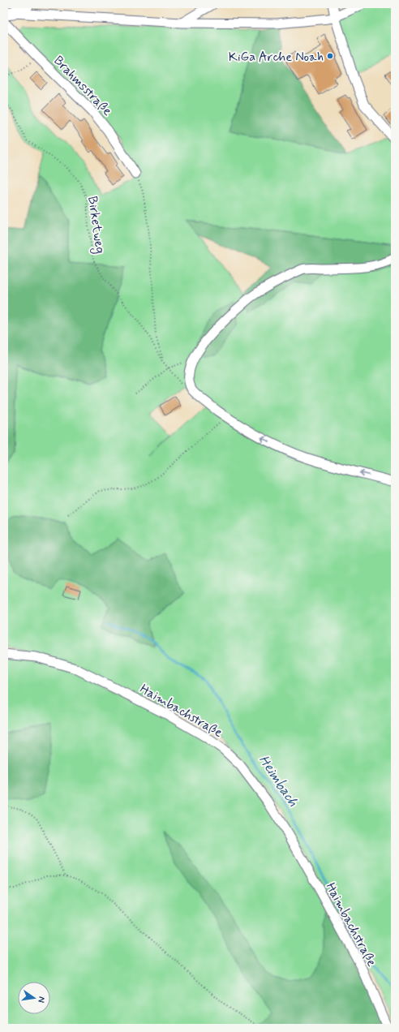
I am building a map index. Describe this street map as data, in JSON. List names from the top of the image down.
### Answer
{
  "streets": {
    "street": ["Brahmsstraße", "Haimbachstraße"],
    "path": ["Birketweg"]
  },
  "water": ["Heimbach"],
  "places": ["KiGa Arche Noah"],
  "north": "right"
}
